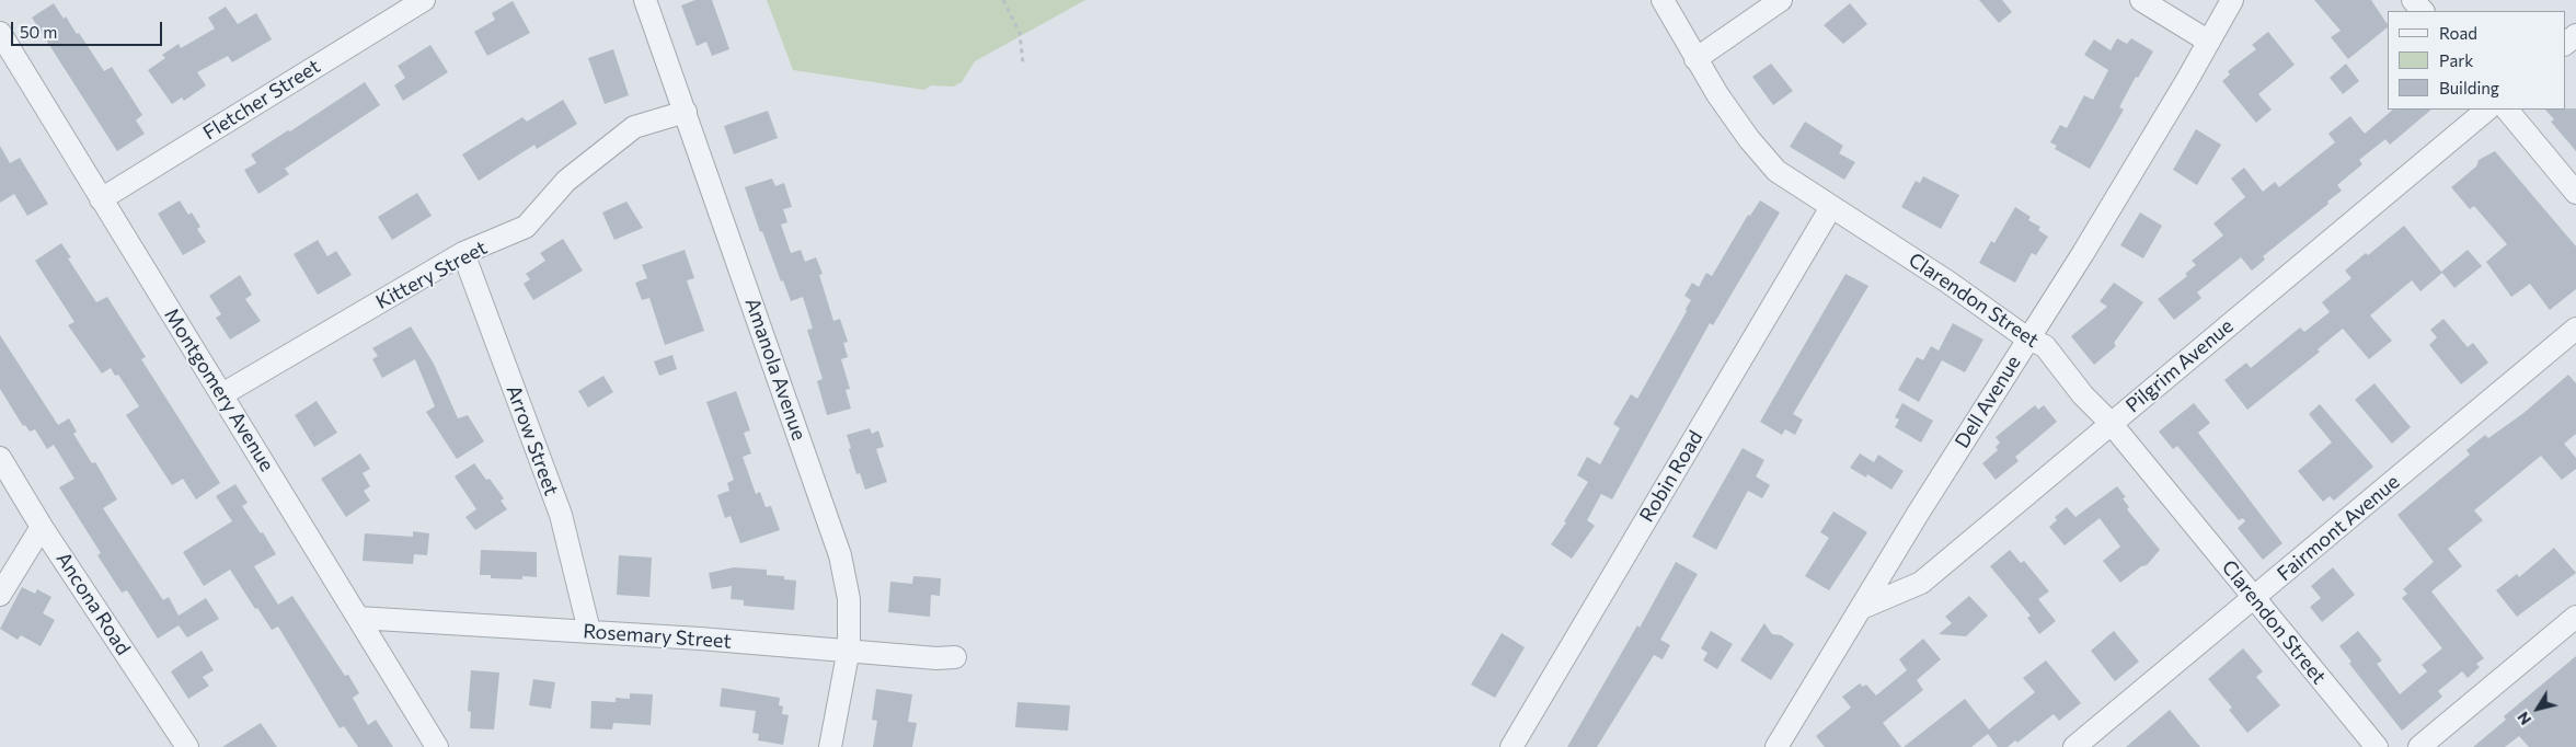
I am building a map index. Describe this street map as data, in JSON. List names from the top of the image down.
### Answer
{
  "streets": {
    "street": [
      "Fletcher Street",
      "Kittery Street",
      "Clarendon Street",
      "Pilgrim Avenue",
      "Amanola Avenue",
      "Montgomery Avenue",
      "Dell Avenue",
      "Arrow Street",
      "Robin Road",
      "Fairmont Avenue",
      "Ancona Road",
      "Rosemary Street"
    ]
  },
  "crossings": [
    ["Fletcher Street", "Montgomery Avenue"],
    ["Kittery Street", "Amanola Avenue"],
    ["Kittery Street", "Montgomery Avenue"],
    ["Kittery Street", "Arrow Street"],
    ["Clarendon Street", "Pilgrim Avenue"],
    ["Clarendon Street", "Dell Avenue"],
    ["Clarendon Street", "Robin Road"],
    ["Clarendon Street", "Fairmont Avenue"],
    ["Pilgrim Avenue", "Dell Avenue"],
    ["Amanola Avenue", "Rosemary Street"],
    ["Montgomery Avenue", "Rosemary Street"],
    ["Arrow Street", "Rosemary Street"]
  ],
  "legend": ["Road", "Park", "Building"],
  "scale_bar": "50 m",
  "north": "bottom left"
}
